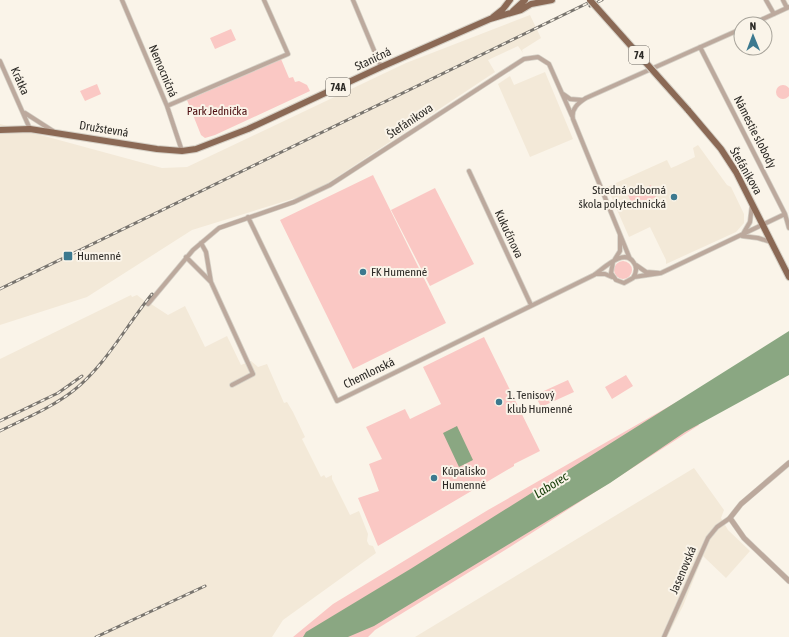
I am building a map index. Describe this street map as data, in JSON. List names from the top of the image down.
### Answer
{
  "streets": {
    "main road": [
      "74",
      "Staničná",
      "74A",
      "Štefánikova",
      "Družstevná"
    ],
    "street": [
      "Nemocničná",
      "Krátka",
      "Námestie slobody",
      "Kukučínova",
      "Chemlonská",
      "Jasenovská"
    ]
  },
  "crossings": [
    ["Staničná", "74A"],
    ["Staničná", "Družstevná"],
    ["Nemocničná", "Družstevná"],
    ["Krátka", "Družstevná"],
    ["Štefánikova", "Chemlonská"],
    ["Kukučínova", "Chemlonská"]
  ],
  "water": ["Laborec"],
  "parks": ["Park Jednička"],
  "places": {
    "other": [
      "Stredná odborná škola polytechnická",
      "FK Humenné",
      "1. Tenisový klub Humenné",
      "Kúpalisko Humenné"
    ],
    "transit": ["Humenné"]
  },
  "north": "top"
}
